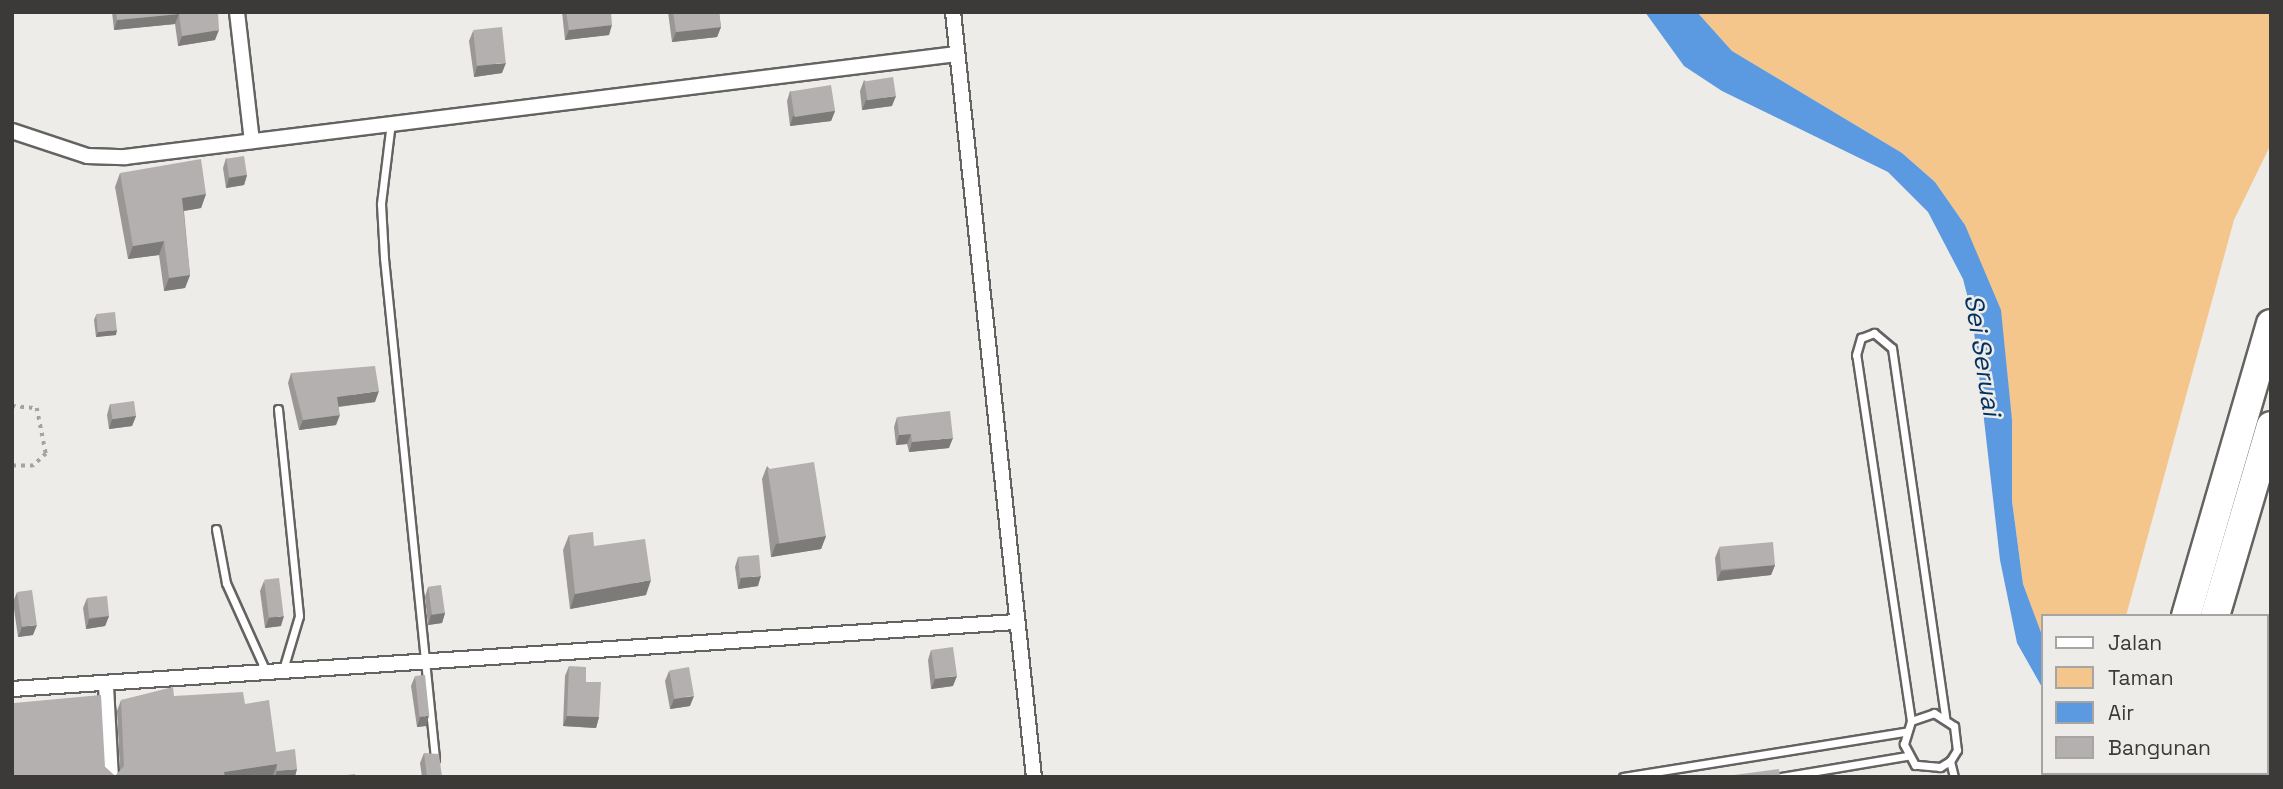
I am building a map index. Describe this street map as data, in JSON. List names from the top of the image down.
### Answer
{
  "water": ["Sei Seruai"],
  "legend": [
    "Jalan",
    "Taman",
    "Air",
    "Bangunan"
  ]
}
